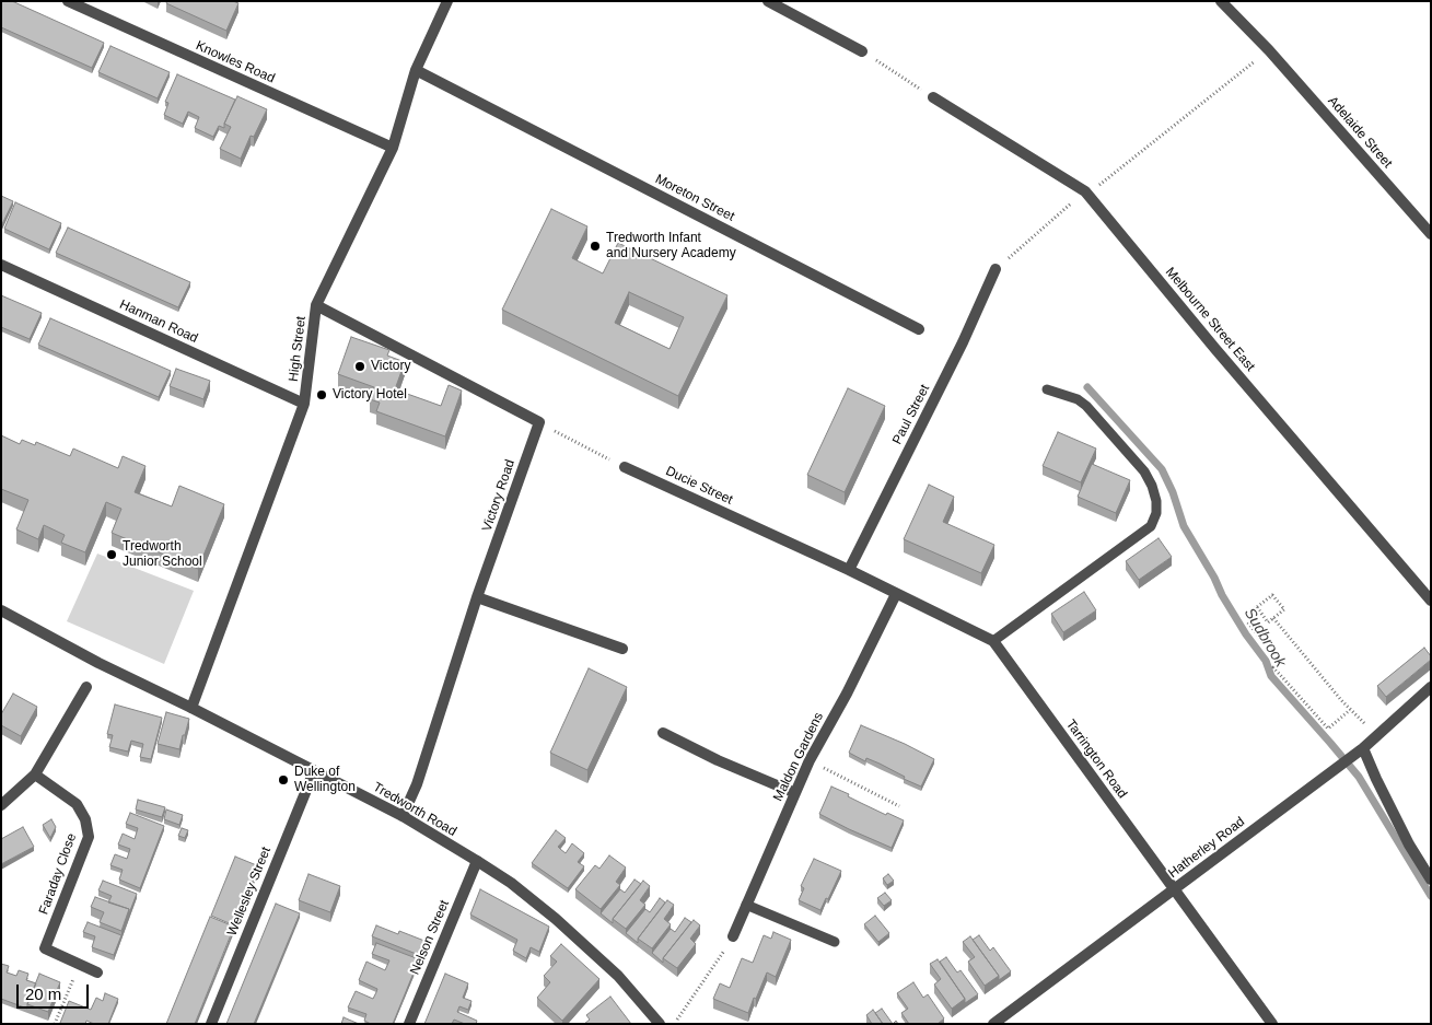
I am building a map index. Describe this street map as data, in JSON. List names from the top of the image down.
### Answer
{
  "streets": {
    "street": [
      "Knowles Road",
      "Adelaide Street",
      "Moreton Street",
      "Melbourne Street East",
      "Hanman Road",
      "High Street",
      "Paul Street",
      "Ducie Street",
      "Victory Road",
      "Maldon Gardens",
      "Tarrington Road",
      "Tredworth Road",
      "Hatherley Road",
      "Faraday Close",
      "Wellesley Street",
      "Nelson Street"
    ]
  },
  "crossings": [
    ["Knowles Road", "High Street"],
    ["Moreton Street", "High Street"],
    ["Hanman Road", "High Street"],
    ["High Street", "Tredworth Road"],
    ["Paul Street", "Ducie Street"],
    ["Paul Street", "Tarrington Road"],
    ["Ducie Street", "Tarrington Road"],
    ["Victory Road", "Tredworth Road"],
    ["Maldon Gardens", "Tarrington Road"],
    ["Tarrington Road", "Hatherley Road"],
    ["Tredworth Road", "Wellesley Street"],
    ["Tredworth Road", "Nelson Street"]
  ],
  "water": ["Sudbrook"],
  "places": [
    "Tredworth Infant and Nursery Academy",
    "Victory",
    "Victory Hotel",
    "Tredworth Junior School",
    "Duke of Wellington"
  ],
  "scale_bar": "20 m"
}
